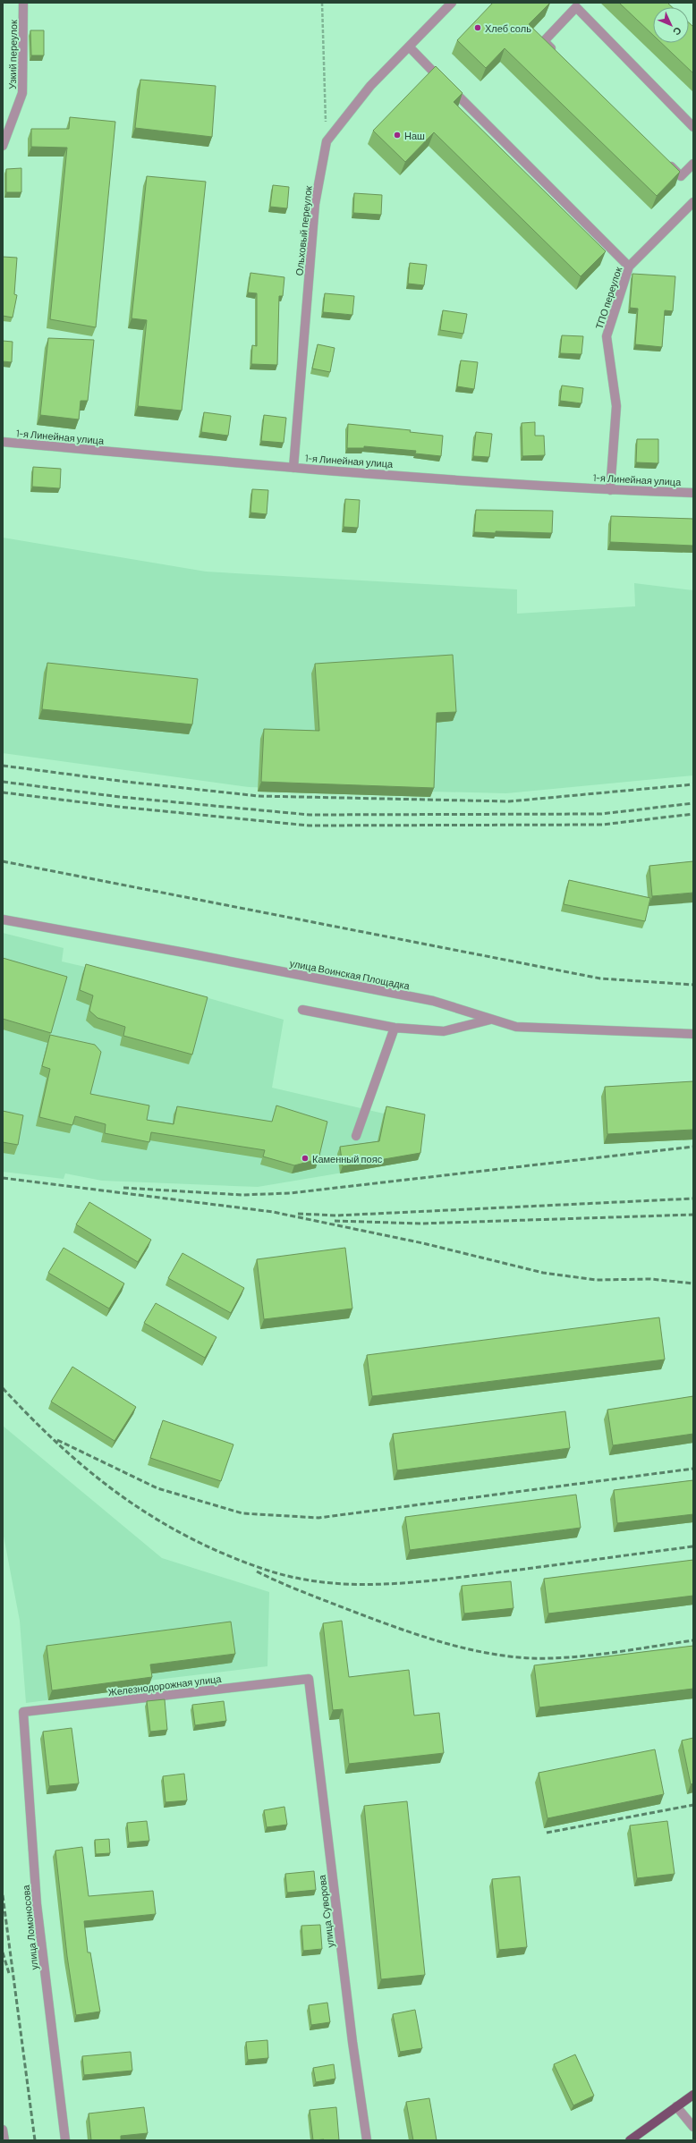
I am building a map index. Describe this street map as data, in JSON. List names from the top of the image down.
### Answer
{
  "streets": {
    "street": [
      "Узкий переулок",
      "Ольховый переулок",
      "ТПО переулок",
      "1-я Линейная улица",
      "улица Воинская Площадка",
      "Железнодорожная улица",
      "улица Суворова",
      "улица Ломоносова"
    ]
  },
  "crossings": [
    ["Ольховый переулок", "1-я Линейная улица"],
    ["ТПО переулок", "1-я Линейная улица"],
    ["Железнодорожная улица", "улица Суворова"],
    ["Железнодорожная улица", "улица Ломоносова"]
  ],
  "places": ["Хлеб соль", "Наш", "Каменный пояс"],
  "north": "bottom right"
}
